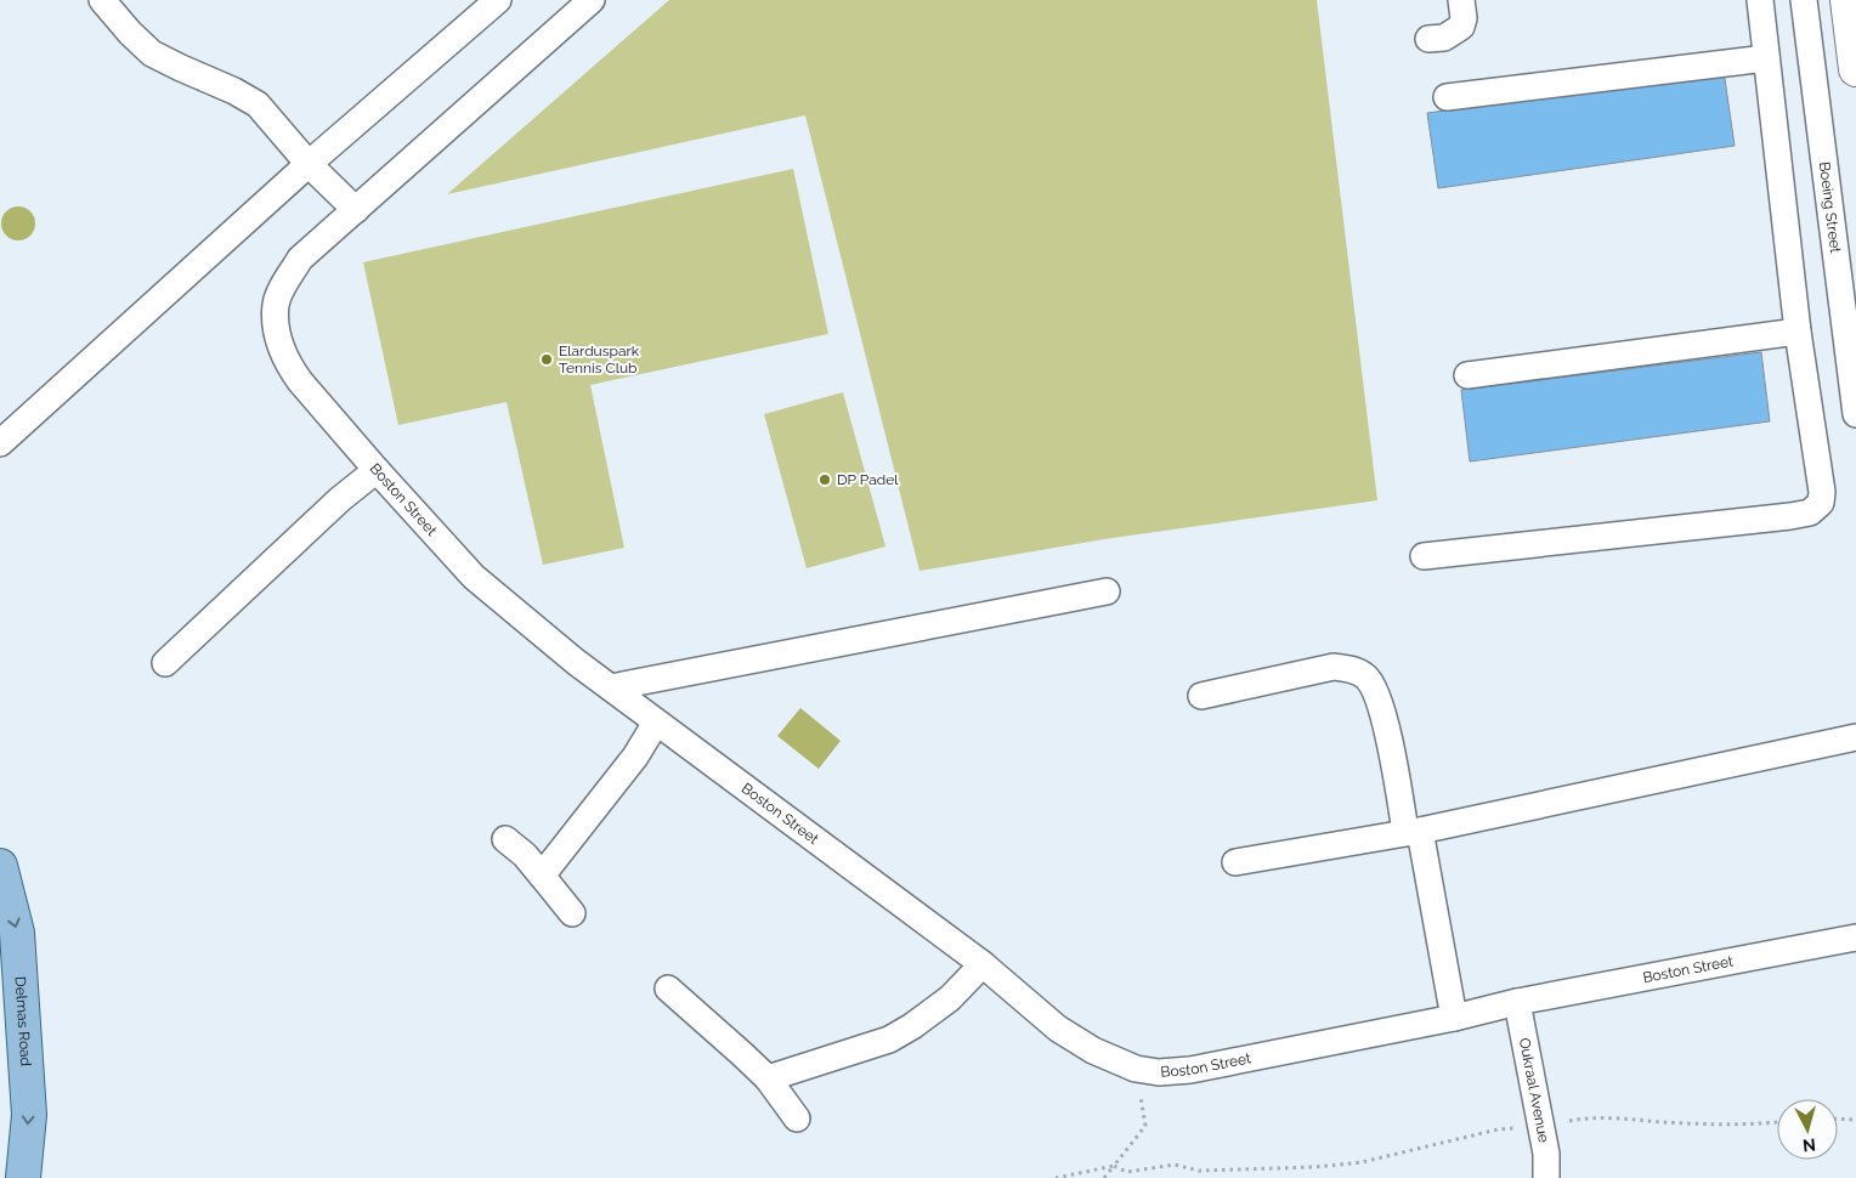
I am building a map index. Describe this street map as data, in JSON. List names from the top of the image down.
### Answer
{
  "streets": {
    "main road": ["Delmas Road"],
    "street": ["Boeing Street", "Boston Street", "Oukraal Avenue"]
  },
  "crossings": [
    ["Boston Street", "Oukraal Avenue"]
  ],
  "one_way": ["Delmas Road"],
  "places": ["Elarduspark Tennis Club", "DP Padel"],
  "north": "bottom"
}
